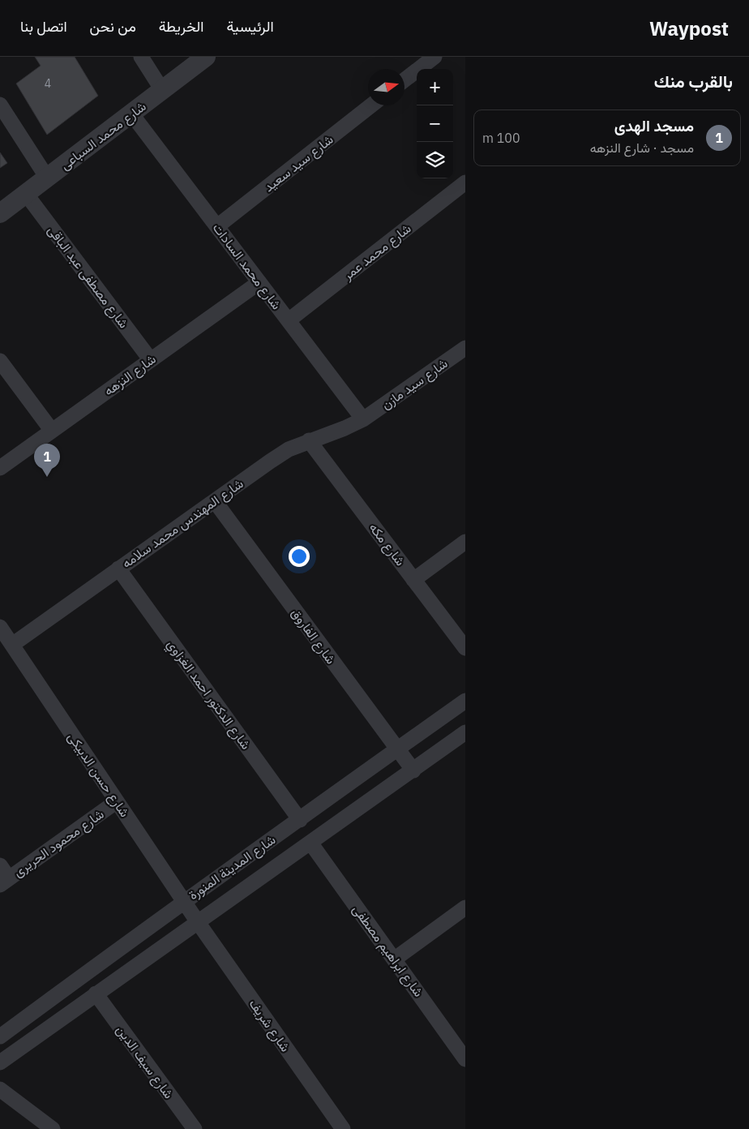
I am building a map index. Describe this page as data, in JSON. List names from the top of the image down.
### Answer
{
  "streets": {
    "street": [
      "شارع محمد السباعى",
      "شارع سيد سعيد",
      "شارع محمد عمر",
      "شارع محمد السادات",
      "شارع مصطفى عبد الباقى",
      "شارع النزهه",
      "شارع سيد مازن",
      "شارع المهندس محمد سلامه",
      "شارع مكه",
      "شارع الفاروق",
      "شارع الدكتور احمد الغزاوي",
      "شارع حسن الدبيكى",
      "شارع محمود الحريرى",
      "شارع المدينة المنورة",
      "شارع ابراهيم مصطفى",
      "شارع شريف",
      "شارع سيف الدين"
    ]
  },
  "crossings": [
    ["شارع محمد السباعى", "شارع محمد السادات"],
    ["شارع محمد السباعى", "شارع مصطفى عبد الباقى"],
    ["شارع سيد سعيد", "شارع محمد السادات"],
    ["شارع محمد عمر", "شارع محمد السادات"],
    ["شارع محمد السادات", "شارع النزهه"],
    ["شارع محمد السادات", "شارع سيد مازن"],
    ["شارع محمد السادات", "شارع المهندس محمد سلامه"],
    ["شارع مصطفى عبد الباقى", "شارع النزهه"],
    ["شارع سيد مازن", "شارع المهندس محمد سلامه"],
    ["شارع المهندس محمد سلامه", "شارع مكه"],
    ["شارع المهندس محمد سلامه", "شارع الفاروق"],
    ["شارع المهندس محمد سلامه", "شارع الدكتور احمد الغزاوي"],
    ["شارع المهندس محمد سلامه", "شارع حسن الدبيكى"],
    ["شارع الفاروق", "شارع المدينة المنورة"],
    ["شارع الدكتور احمد الغزاوي", "شارع المدينة المنورة"],
    ["شارع حسن الدبيكى", "شارع محمود الحريرى"],
    ["شارع حسن الدبيكى", "شارع المدينة المنورة"],
    ["شارع حسن الدبيكى", "شارع شريف"],
    ["شارع المدينة المنورة", "شارع ابراهيم مصطفى"],
    ["شارع المدينة المنورة", "شارع شريف"],
    ["شارع المدينة المنورة", "شارع سيف الدين"]
  ],
  "house_numbers": ["4"],
  "north": "right",
  "page": {
    "header": "Waypost",
    "nav": [
      "الرئيسية",
      "الخريطة",
      "من نحن",
      "اتصل بنا"
    ],
    "heading": "بالقرب منك",
    "map_buttons": ["+", "−"],
    "list": [
      {
        "mark": "1",
        "name": "مسجد الهدى",
        "note": "مسجد · شارع النزهه",
        "value": "100 m"
      }
    ],
    "pins": "1"
  }
}
